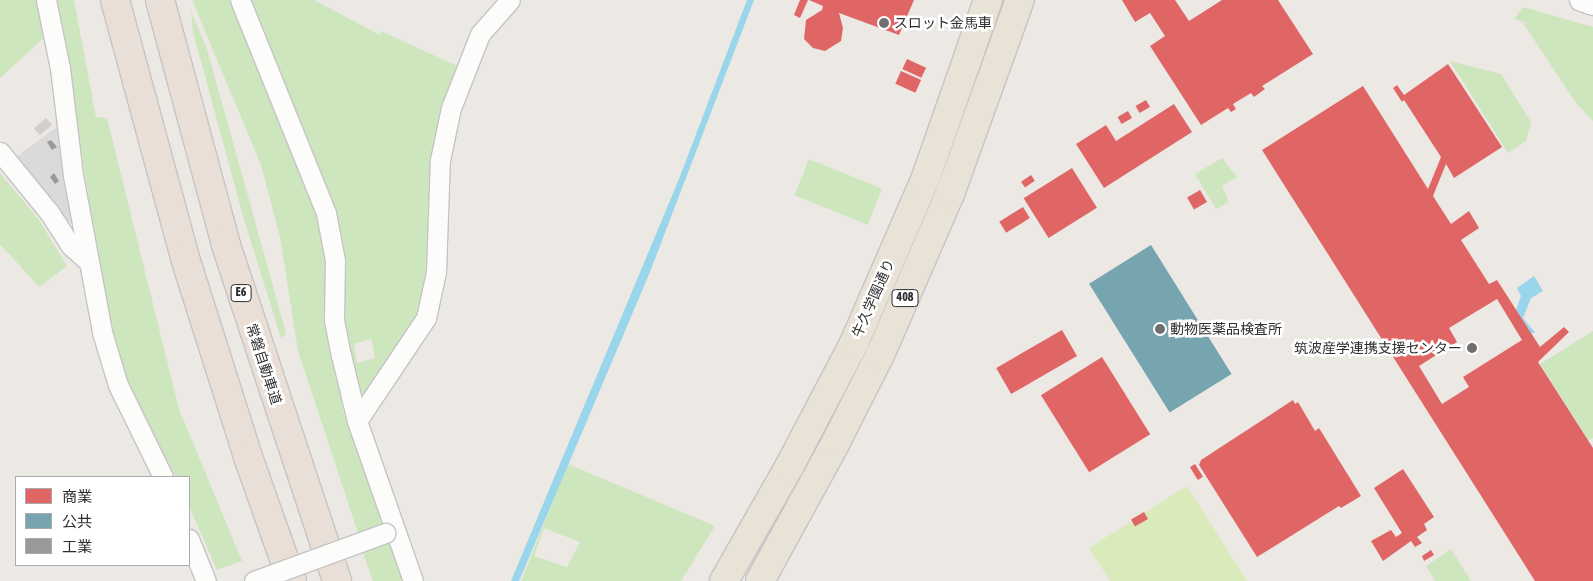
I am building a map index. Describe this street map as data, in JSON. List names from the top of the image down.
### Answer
{
  "streets": {
    "highway": [
      "E6",
      "牛久学園通り",
      "408",
      "常磐自動車道"
    ]
  },
  "places": ["スロット金馬車", "動物医薬品検査所", "筑波産学連携支援センター"],
  "legend": ["商業", "公共", "工業"]
}
